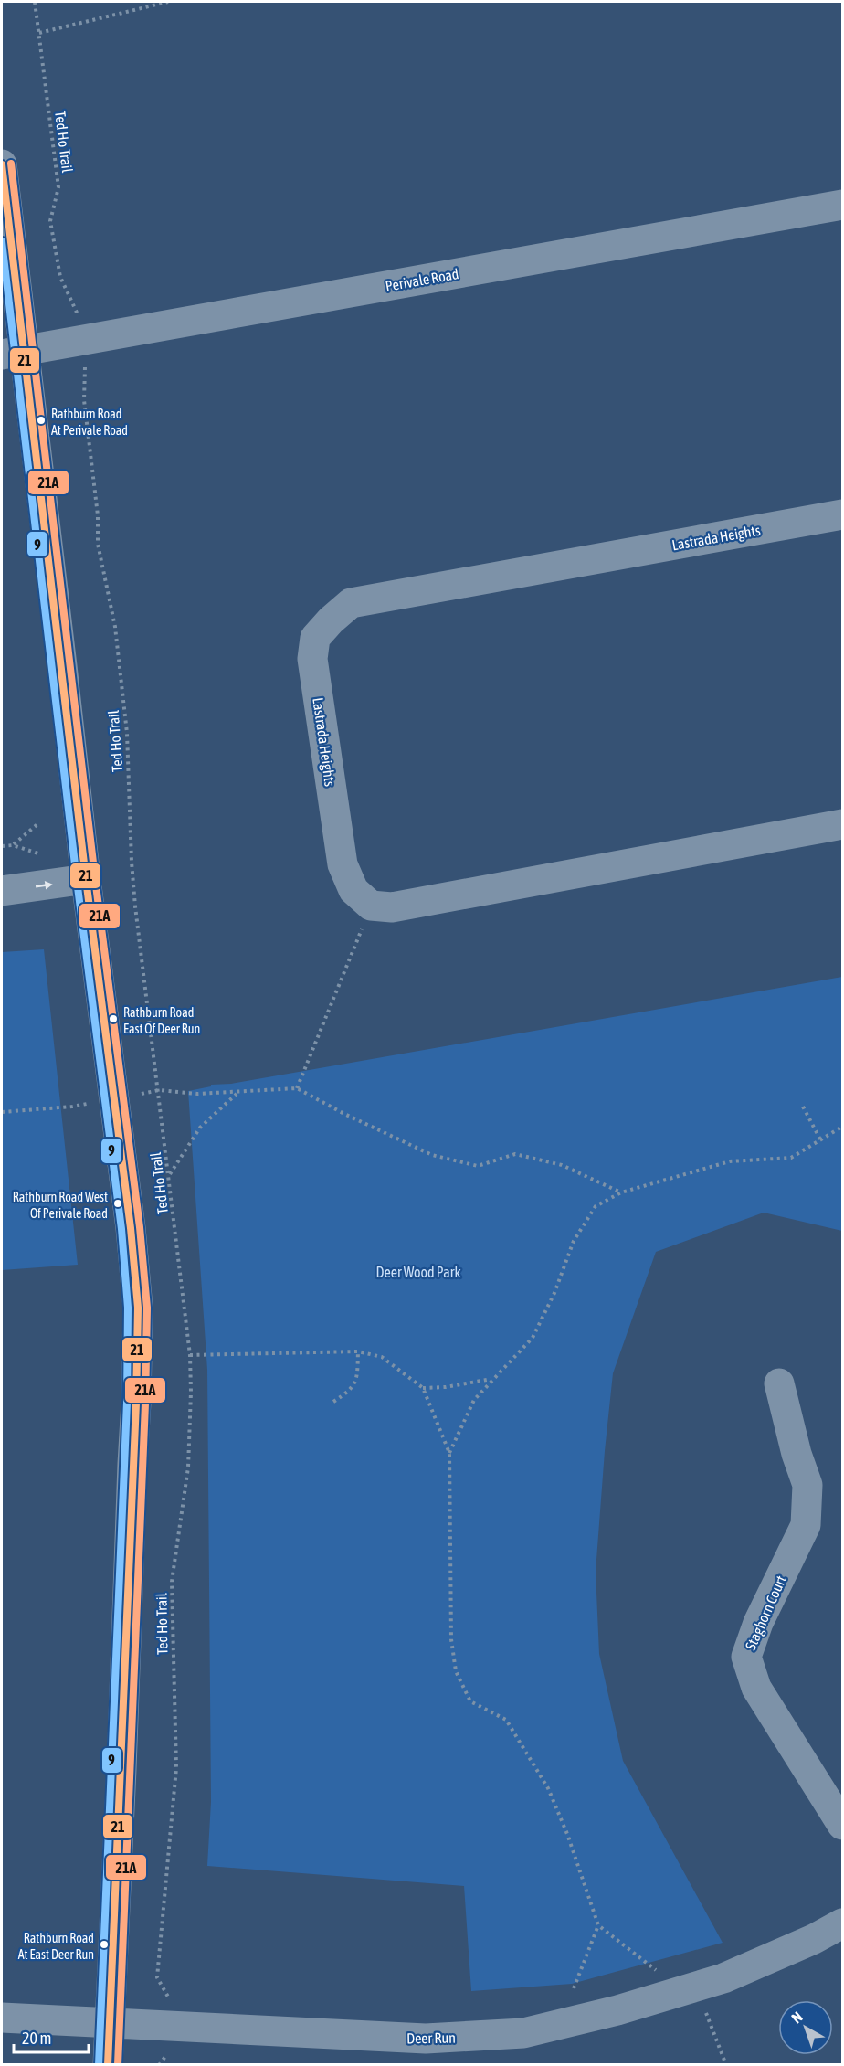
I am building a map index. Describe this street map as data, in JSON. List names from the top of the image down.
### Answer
{
  "streets": {
    "street": [
      "Perivale Road",
      "Lastrada Heights",
      "Staghorn Court",
      "Deer Run"
    ],
    "path": ["Ted Ho Trail"]
  },
  "parks": ["Deer Wood Park"],
  "places": [
    "Rathburn Road At Perivale Road",
    "Rathburn Road East Of Deer Run",
    "Rathburn Road West Of Perivale Road",
    "Rathburn Road At East Deer Run"
  ],
  "lines": ["transit line 21A", "transit line 21", "transit line 9"],
  "scale_bar": "20 m",
  "north": "top left"
}
